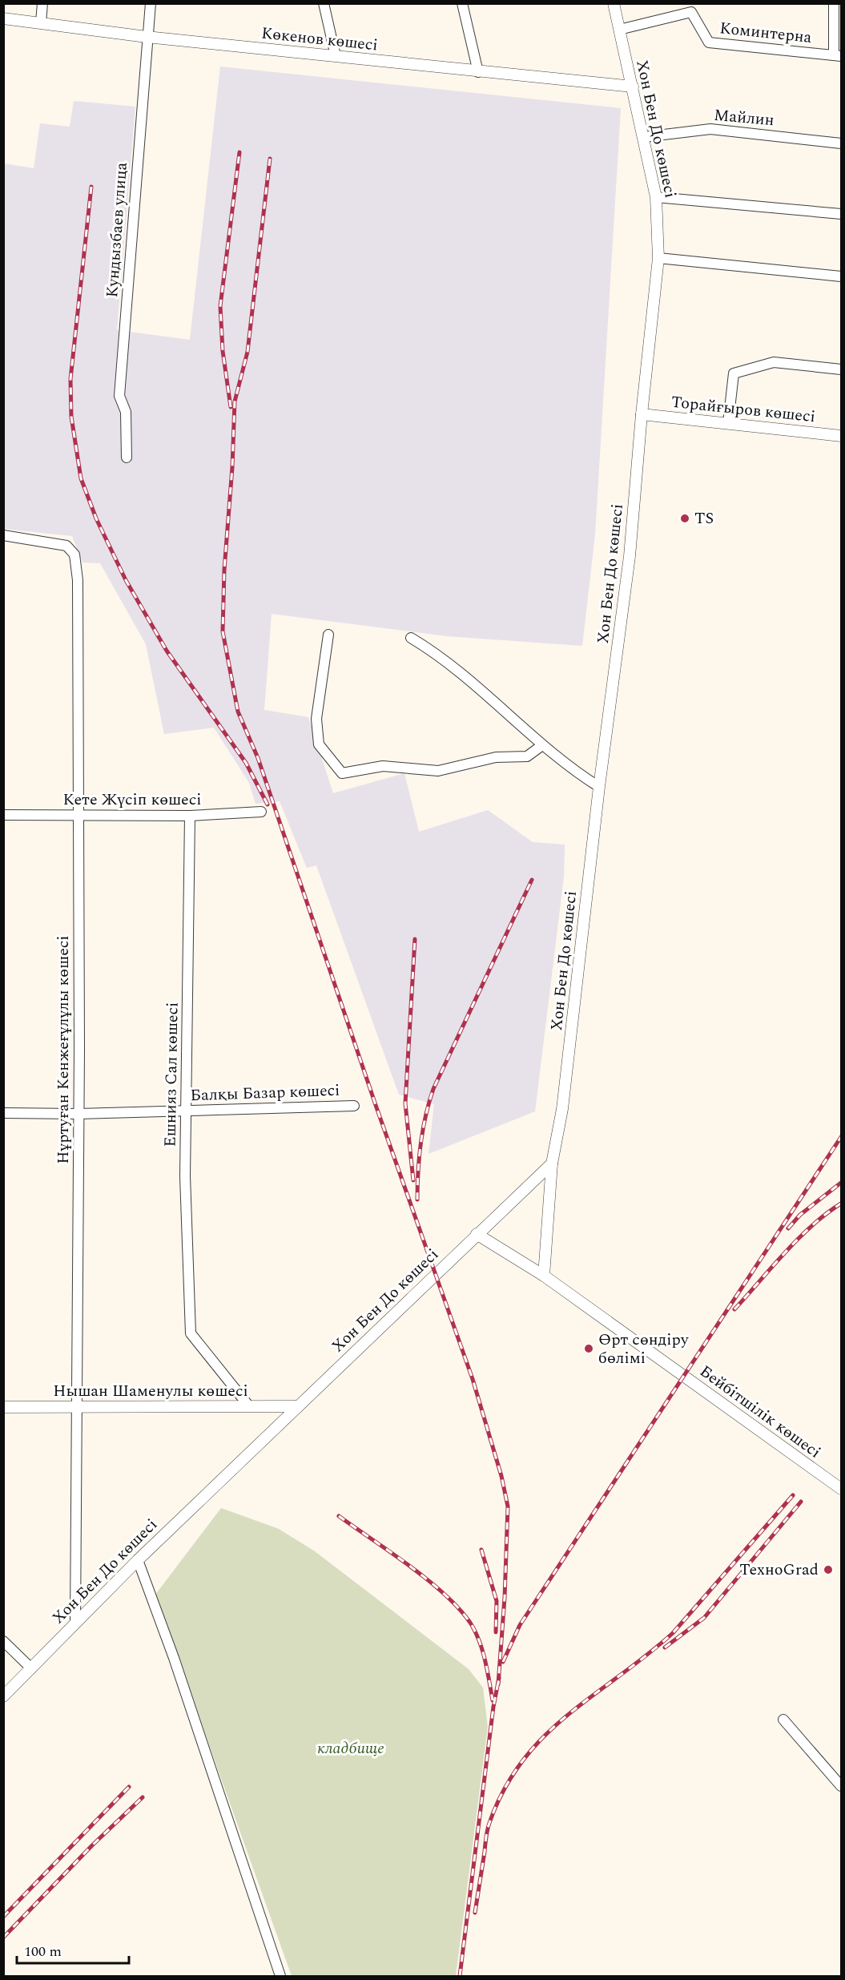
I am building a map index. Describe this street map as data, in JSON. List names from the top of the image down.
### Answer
{
  "streets": {
    "street": [
      "Коминтерна",
      "Көкенов көшесі",
      "Майлин",
      "Хон Бен До көшесі",
      "Кундызбаев улица",
      "Торайғыров көшесі",
      "Кете Жүсіп көшесі",
      "Нұртуған Кенжеғұлұлы көшесі",
      "Ешнияз Сал көшесі",
      "Балқы Базар көшесі",
      "Нышан Шаменулы көшесі",
      "Бейбітшілік көшесі"
    ]
  },
  "crossings": [
    ["Коминтерна", "Хон Бен До көшесі"],
    ["Көкенов көшесі", "Хон Бен До көшесі"],
    ["Көкенов көшесі", "Кундызбаев улица"],
    ["Майлин", "Хон Бен До көшесі"],
    ["Хон Бен До көшесі", "Торайғыров көшесі"],
    ["Хон Бен До көшесі", "Нұртуған Кенжеғұлұлы көшесі"],
    ["Хон Бен До көшесі", "Нышан Шаменулы көшесі"],
    ["Хон Бен До көшесі", "Бейбітшілік көшесі"],
    ["Кете Жүсіп көшесі", "Нұртуған Кенжеғұлұлы көшесі"],
    ["Кете Жүсіп көшесі", "Ешнияз Сал көшесі"],
    ["Нұртуған Кенжеғұлұлы көшесі", "Балқы Базар көшесі"],
    ["Нұртуған Кенжеғұлұлы көшесі", "Нышан Шаменулы көшесі"],
    ["Ешнияз Сал көшесі", "Балқы Базар көшесі"],
    ["Ешнияз Сал көшесі", "Нышан Шаменулы көшесі"]
  ],
  "parks": ["кладбище"],
  "places": ["TS", "Өрт сөндіру бөлімі", "ТехноGrad"],
  "scale_bar": "100 m"
}
